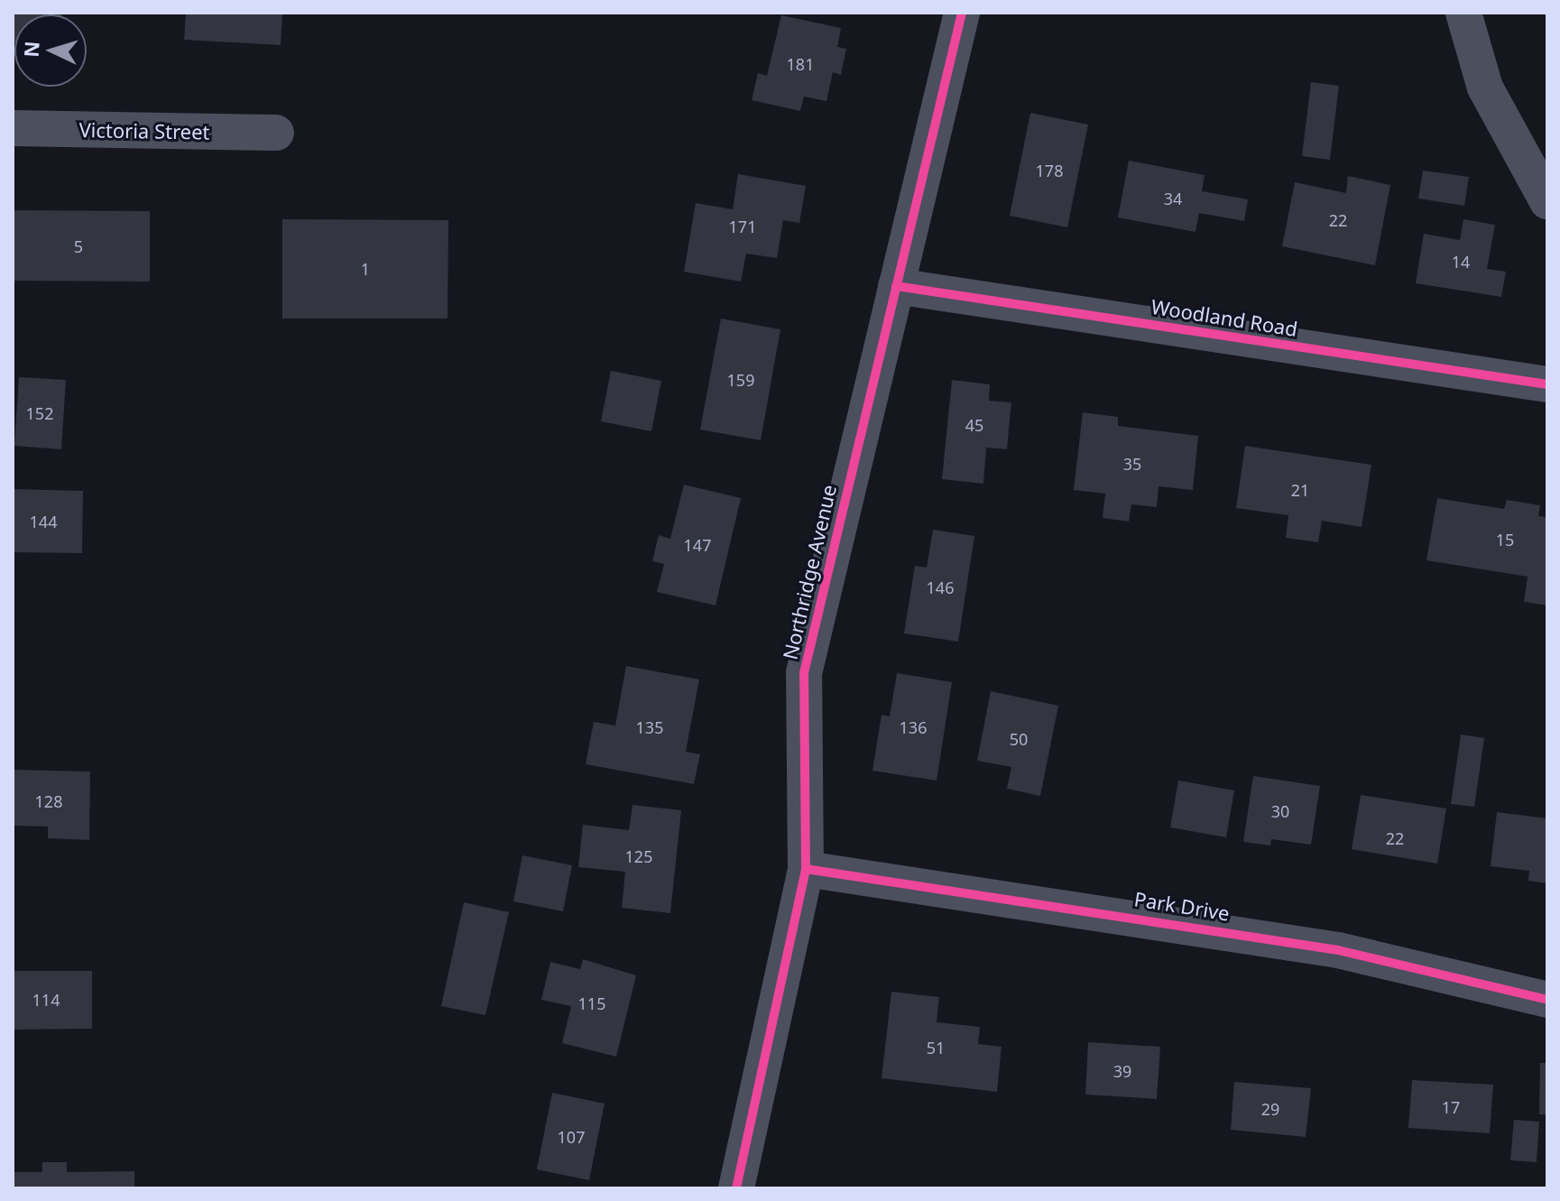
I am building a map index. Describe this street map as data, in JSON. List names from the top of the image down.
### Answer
{
  "streets": {
    "street": [
      "Victoria Street",
      "Woodland Road",
      "Northridge Avenue",
      "Park Drive"
    ]
  },
  "crossings": [
    ["Woodland Road", "Northridge Avenue"],
    ["Northridge Avenue", "Park Drive"]
  ],
  "house_numbers": [
    "181",
    "178",
    "34",
    "22",
    "171",
    "5",
    "14",
    "1",
    "159",
    "152",
    "45",
    "35",
    "21",
    "144",
    "15",
    "147",
    "146",
    "135",
    "136",
    "50",
    "128",
    "30",
    "22",
    "125",
    "114",
    "115",
    "51",
    "39",
    "17",
    "29",
    "107"
  ],
  "north": "left"
}
